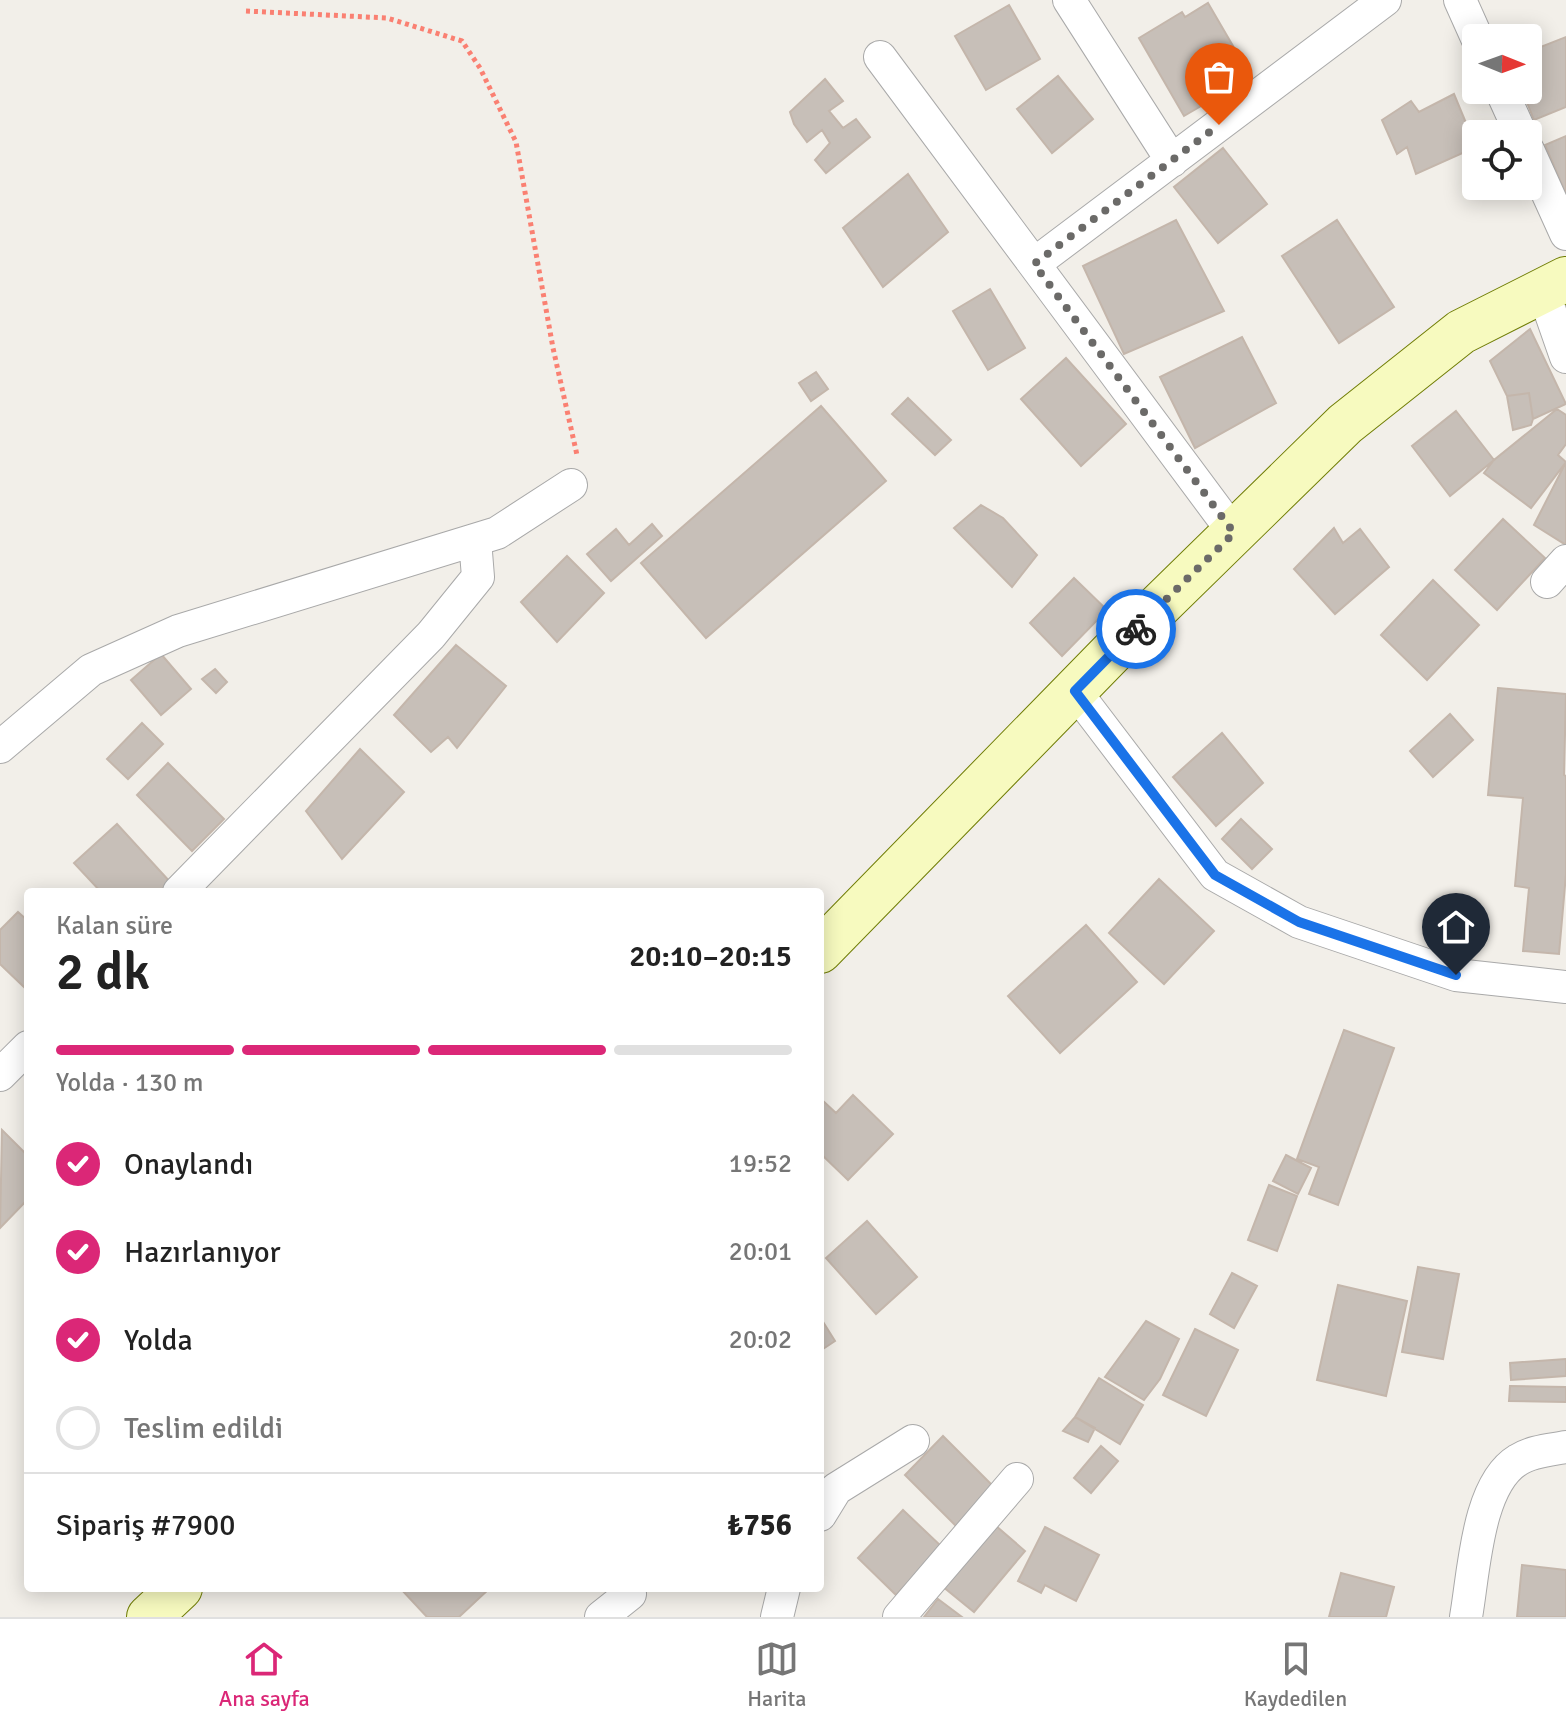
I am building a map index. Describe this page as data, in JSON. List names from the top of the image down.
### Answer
{
  "north": "right",
  "page": {
    "heading": ["2 dk", "Kalan süre", "20:10–20:15"],
    "panel": ["Sipariş #7900", "₺756"],
    "bar": "Yolda · 130 m",
    "list": [
      ["Onaylandı", "19:52"],
      ["Hazırlanıyor", "20:01"],
      ["Yolda", "20:02"],
      "Teslim edildi"
    ],
    "tabs": ["Ana sayfa", "Harita", "Kaydedilen"]
  }
}
